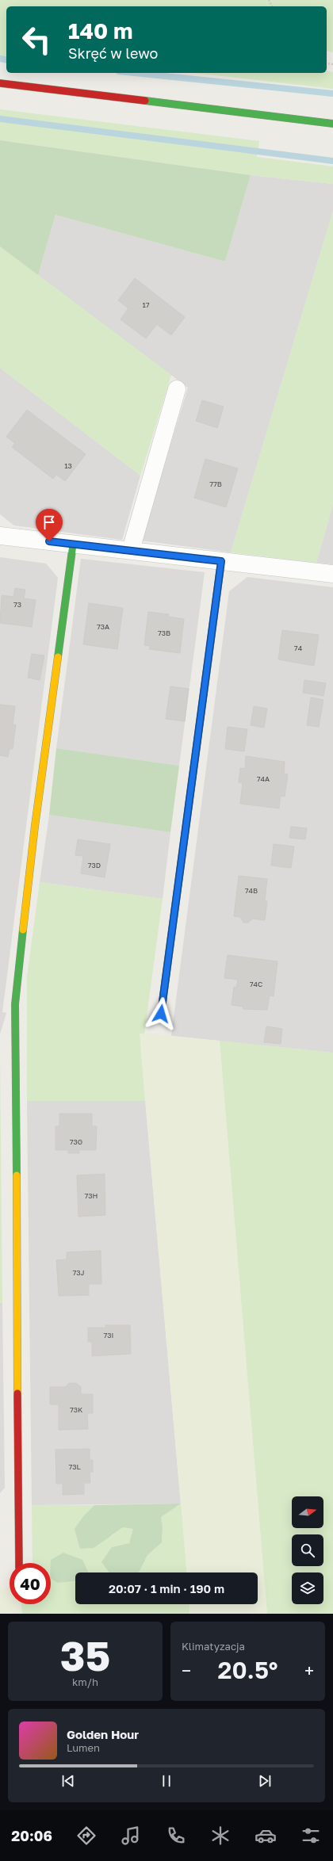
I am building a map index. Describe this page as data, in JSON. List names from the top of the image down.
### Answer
{
  "house_numbers": [
    "17",
    "13",
    "77B",
    "73",
    "73A",
    "73B",
    "74",
    "74A",
    "73D",
    "74B",
    "74C",
    "73G",
    "73H",
    "73J",
    "73I",
    "73K",
    "73L"
  ],
  "north": "right",
  "page": {
    "turn": ["140 m", "Skręć w lewo"],
    "limit": "40",
    "trip": "20:07 · 1 min · 190 m",
    "tile": [
      ["35", "km/h"],
      "Klimatyzacja"
    ],
    "heat": ["−", "20.5°", "+"],
    "song": ["Golden Hour", "Lumen"],
    "tabs": "20:06"
  }
}
